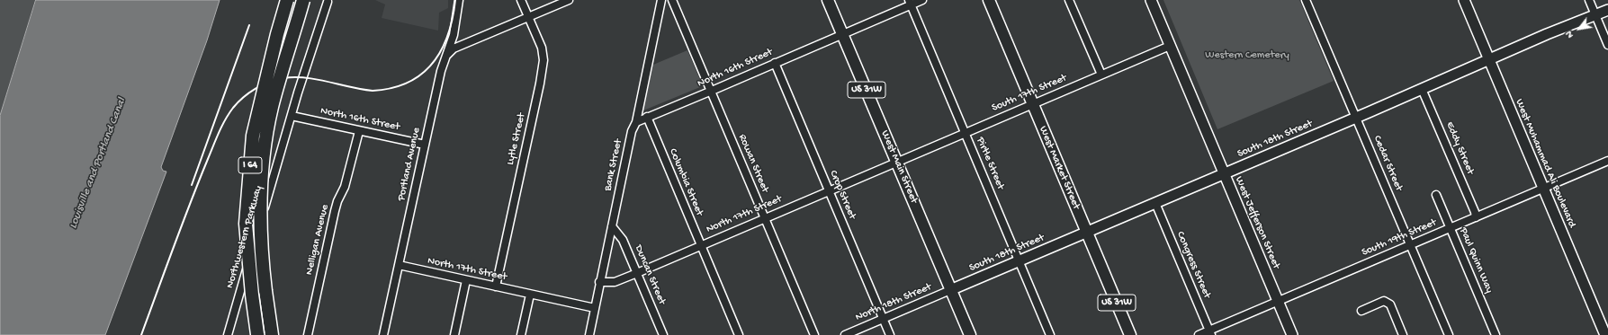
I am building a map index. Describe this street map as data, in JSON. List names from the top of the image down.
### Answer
{
  "streets": {
    "highway": ["I 64"],
    "main road": ["US 31W", "West Main Street", "West Market Street"],
    "street": [
      "North 16th Street",
      "South 17th Street",
      "Lytle Street",
      "South 18th Street",
      "Eddy Street",
      "Rowan Street",
      "Pirtle Street",
      "Cedar Street",
      "West Muhammad Ali Boulevard",
      "Portland Avenue",
      "Bank Street",
      "Columbia Street",
      "Crop Street",
      "North 17th Street",
      "West Jefferson Street",
      "Northwestern Parkway",
      "South 19th Street",
      "Nelligan Avenue",
      "Paul Quinn Way",
      "Congress Street",
      "Duncan Street",
      "North 18th Street"
    ]
  },
  "crossings": [
    ["North 16th Street", "Rowan Street"],
    ["North 16th Street", "Pirtle Street"],
    ["North 16th Street", "Portland Avenue"],
    ["North 16th Street", "Bank Street"],
    ["North 16th Street", "West Main Street"],
    ["North 16th Street", "Columbia Street"],
    ["North 16th Street", "Crop Street"],
    ["North 16th Street", "Northwestern Parkway"],
    ["North 16th Street", "Nelligan Avenue"],
    ["South 17th Street", "Pirtle Street"],
    ["South 17th Street", "West Main Street"],
    ["South 17th Street", "West Market Street"],
    ["South 17th Street", "North 17th Street"],
    ["South 17th Street", "West Jefferson Street"],
    ["Lytle Street", "North 17th Street"],
    ["South 18th Street", "Eddy Street"],
    ["South 18th Street", "Pirtle Street"],
    ["South 18th Street", "Cedar Street"],
    ["South 18th Street", "West Muhammad Ali Boulevard"],
    ["South 18th Street", "West Main Street"],
    ["South 18th Street", "West Market Street"],
    ["South 18th Street", "West Jefferson Street"],
    ["South 18th Street", "Congress Street"],
    ["South 18th Street", "North 18th Street"],
    ["Eddy Street", "South 19th Street"],
    ["Rowan Street", "North 17th Street"],
    ["Cedar Street", "South 19th Street"],
    ["West Muhammad Ali Boulevard", "South 19th Street"],
    ["Portland Avenue", "North 17th Street"],
    ["Bank Street", "North 17th Street"],
    ["Bank Street", "Duncan Street"],
    ["West Main Street", "North 17th Street"],
    ["West Main Street", "North 18th Street"],
    ["Columbia Street", "North 17th Street"],
    ["Crop Street", "North 17th Street"],
    ["Crop Street", "North 18th Street"],
    ["North 17th Street", "Duncan Street"],
    ["West Jefferson Street", "South 19th Street"],
    ["South 19th Street", "Paul Quinn Way"],
    ["South 19th Street", "Congress Street"]
  ],
  "water": ["Louisville and Portland Canal"],
  "parks": ["Western Cemetery"],
  "north": "bottom left"
}
